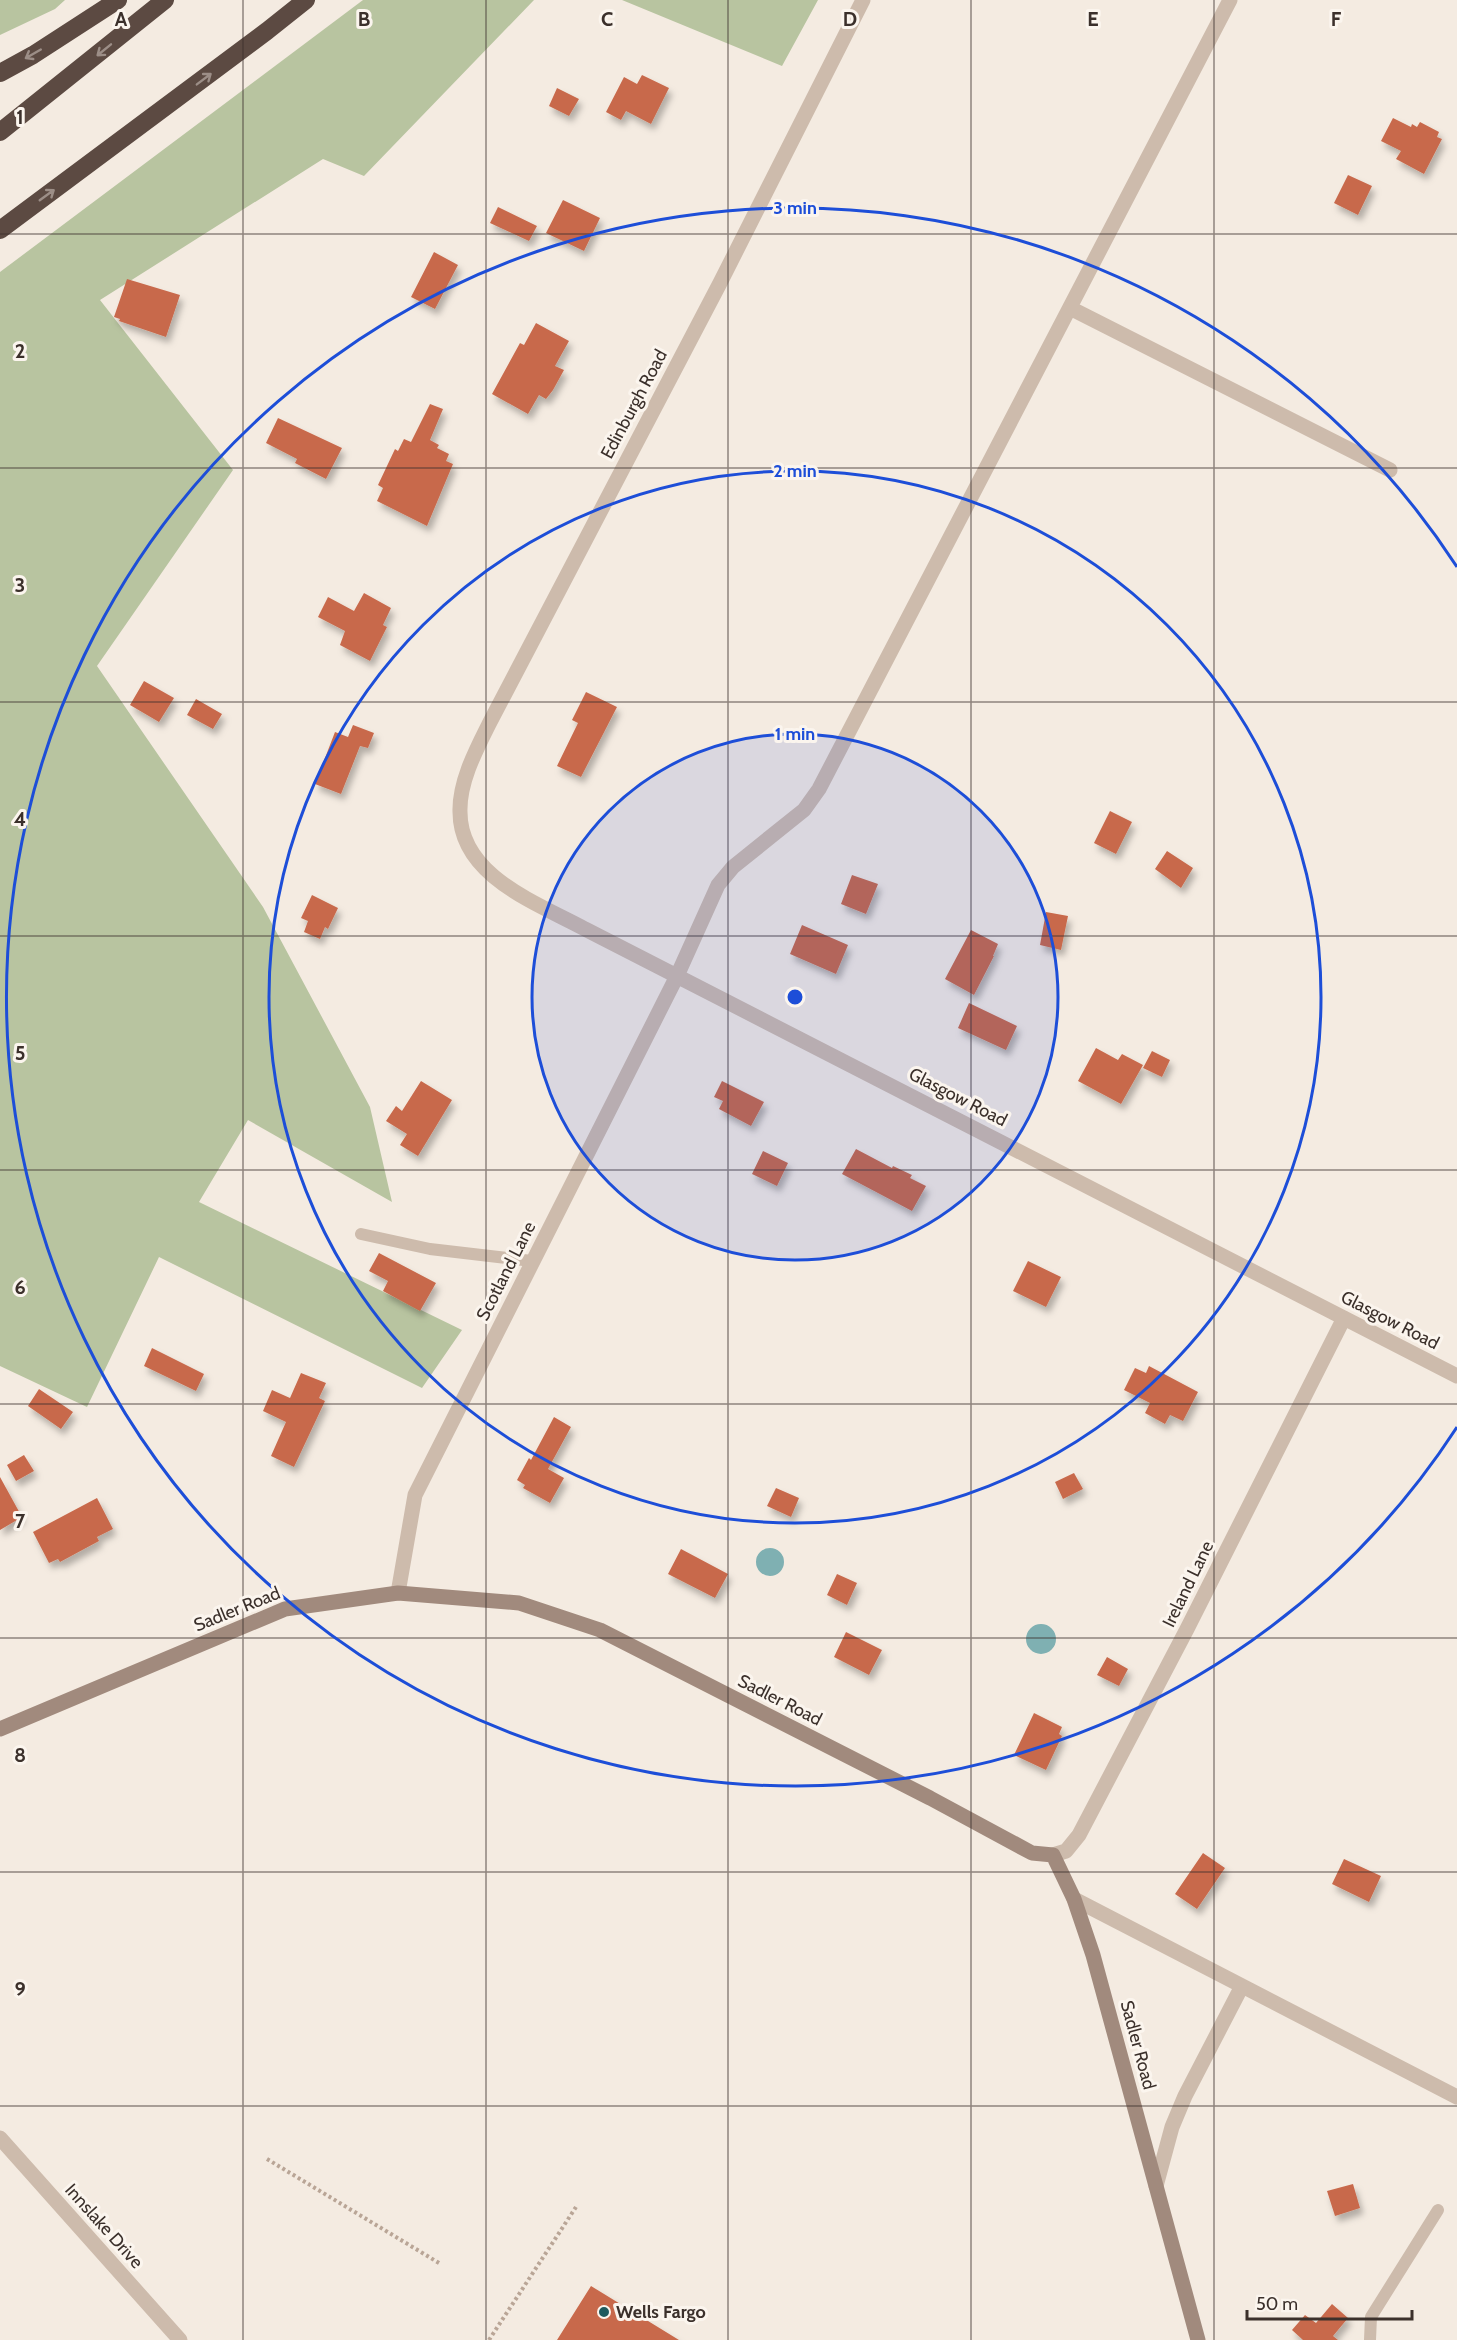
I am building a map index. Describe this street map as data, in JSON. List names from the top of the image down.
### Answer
{
  "streets": {
    "street": [
      "Edinburgh Road",
      "Glasgow Road",
      "Scotland Lane",
      "Ireland Lane",
      "Sadler Road",
      "Innslake Drive"
    ]
  },
  "crossings": [
    ["Edinburgh Road", "Glasgow Road"],
    ["Glasgow Road", "Scotland Lane"],
    ["Glasgow Road", "Ireland Lane"],
    ["Scotland Lane", "Sadler Road"],
    ["Ireland Lane", "Sadler Road"]
  ],
  "places": ["Wells Fargo"],
  "scale_bar": "50 m",
  "grid": {
    "columns": [
      "A",
      "B",
      "C",
      "D",
      "E",
      "F"
    ],
    "rows": [
      "1",
      "2",
      "3",
      "4",
      "5",
      "6",
      "7",
      "8",
      "9"
    ]
  },
  "rings": ["3 min", "2 min", "1 min"]
}
